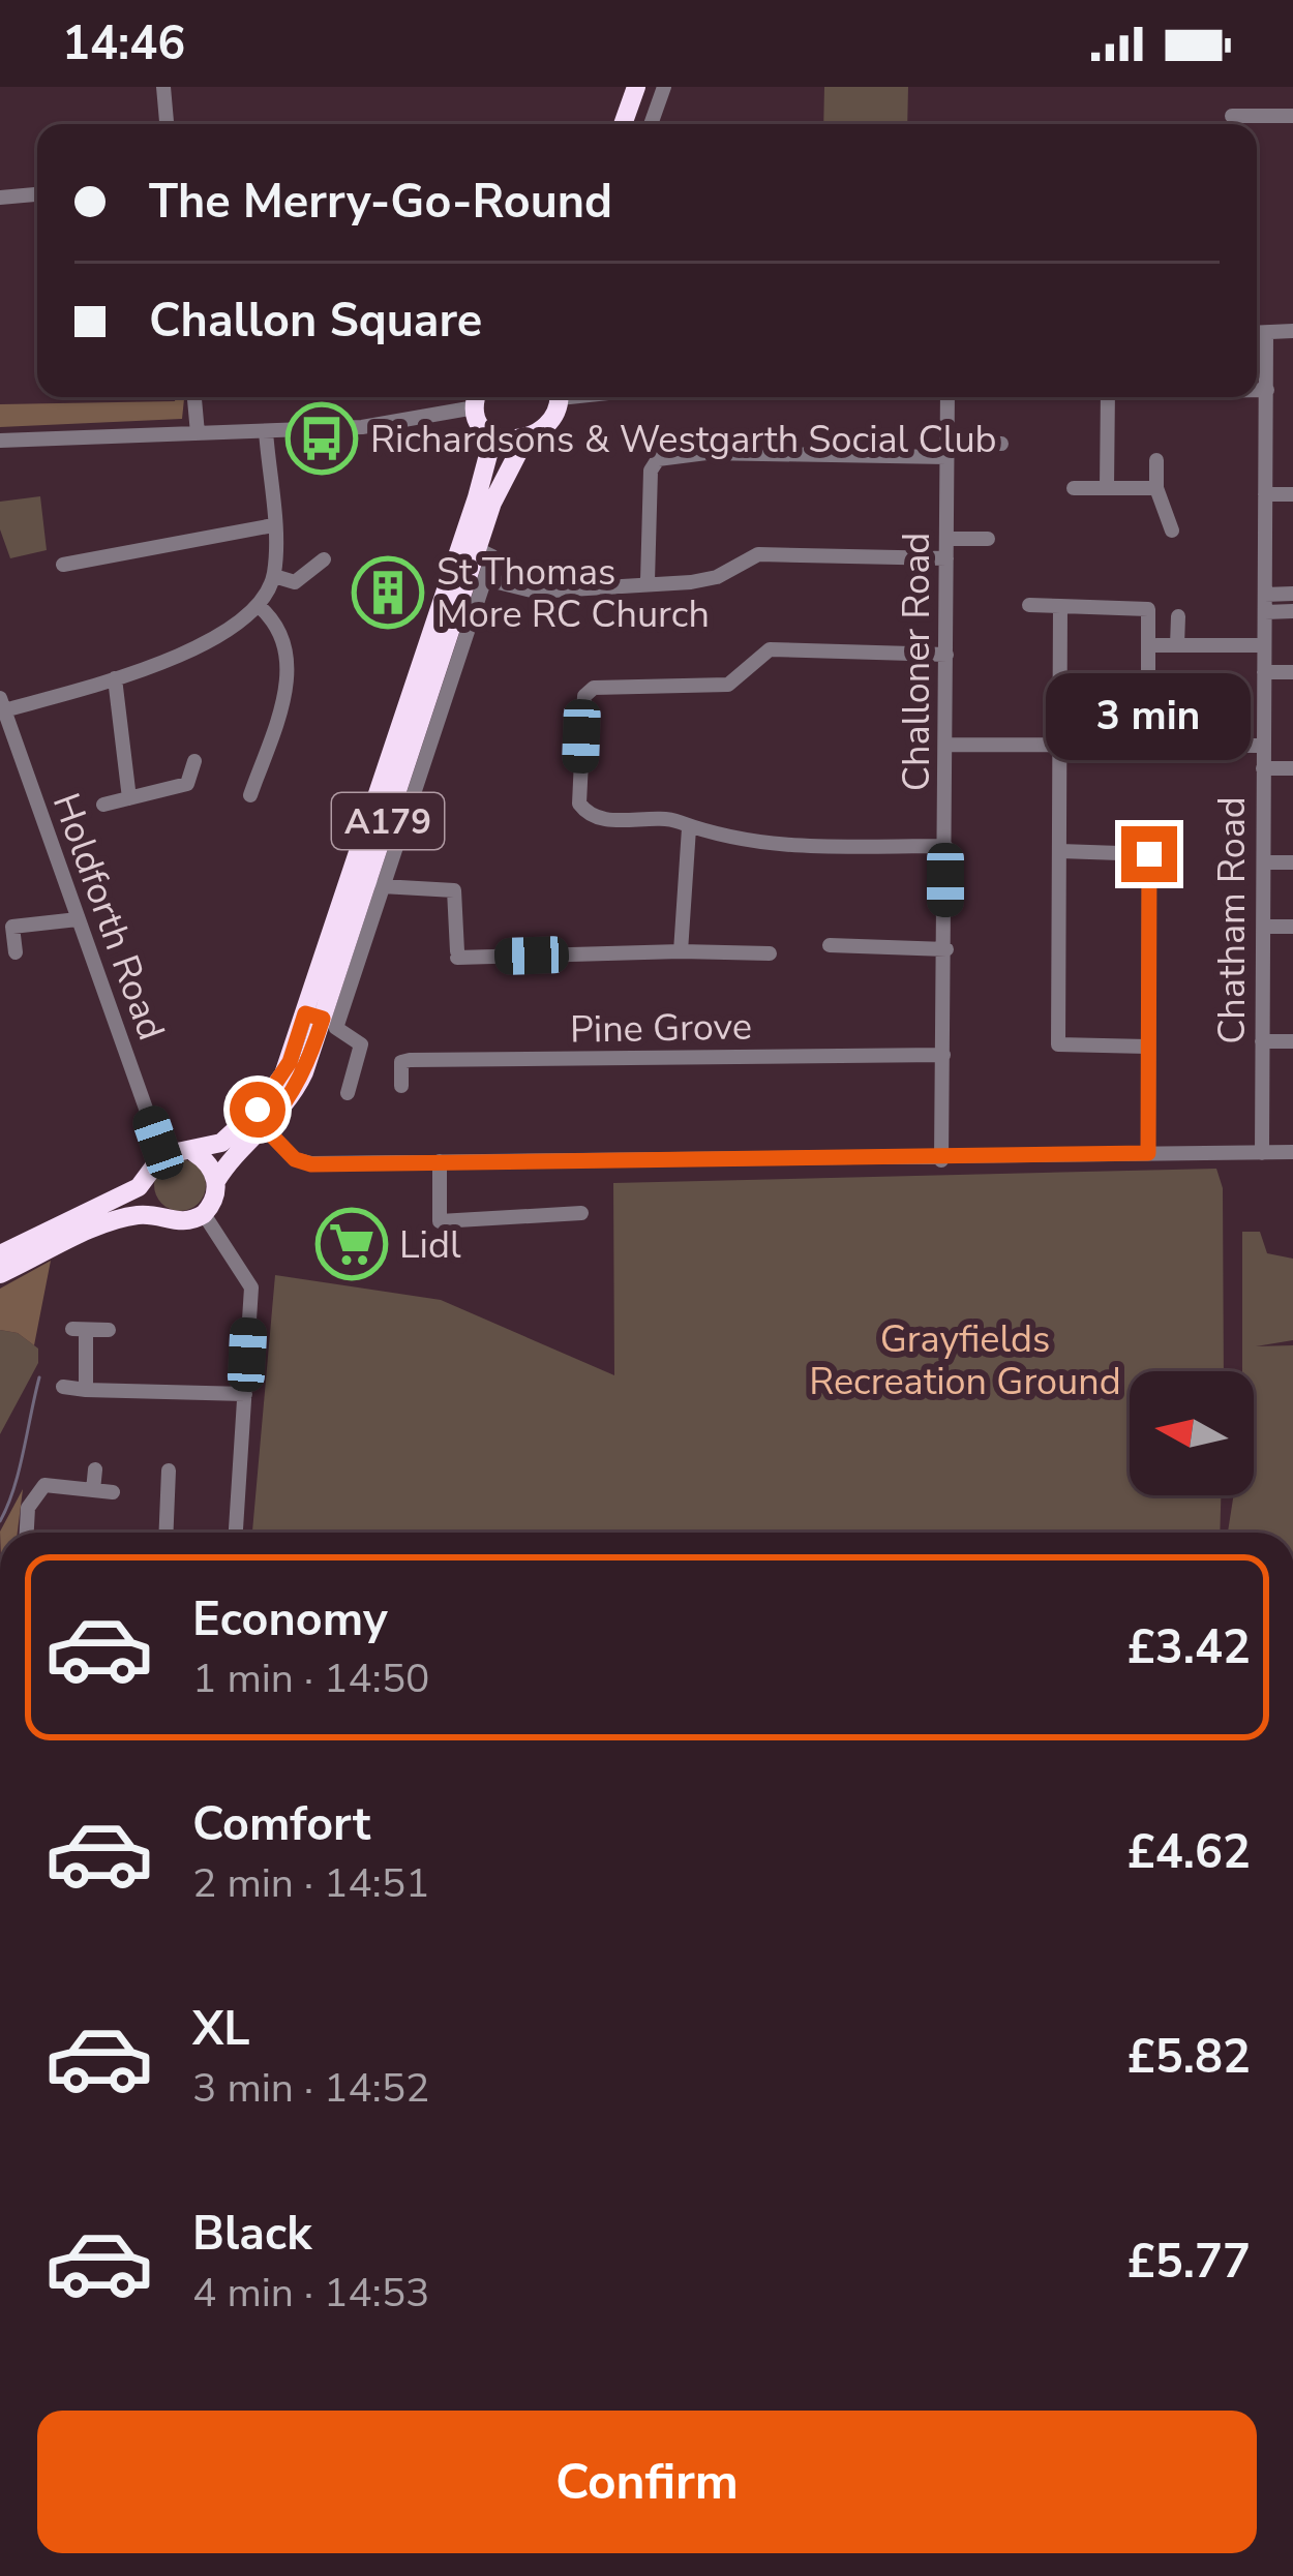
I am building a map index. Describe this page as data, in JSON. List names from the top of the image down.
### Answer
{
  "streets": {
    "highway": ["A179"],
    "street": [
      "Challoner Road",
      "Holdforth Road",
      "Chatham Road",
      "Pine Grove"
    ]
  },
  "crossings": [
    ["Challoner Road", "Pine Grove"],
    ["A179", "Holdforth Road"]
  ],
  "parks": ["Grayfields Recreation Ground"],
  "places": {
    "bus stop": ["Richardsons & Westgarth Social Club"],
    "building": ["St Thomas More RC Church"],
    "supermarket": ["Lidl"]
  },
  "north": "left",
  "page": {
    "status": "14:46",
    "banner": ["The Merry-Go-Round", "Challon Square"],
    "bubble": "3 min",
    "list": [
      {
        "name": "Economy",
        "note": "1 min · 14:50",
        "value": "£3.42"
      },
      {
        "name": "Comfort",
        "note": "2 min · 14:51",
        "value": "£4.62"
      },
      {
        "name": "XL",
        "note": "3 min · 14:52",
        "value": "£5.82"
      },
      {
        "name": "Black",
        "note": "4 min · 14:53",
        "value": "£5.77"
      }
    ],
    "buttons": "Confirm"
  }
}
